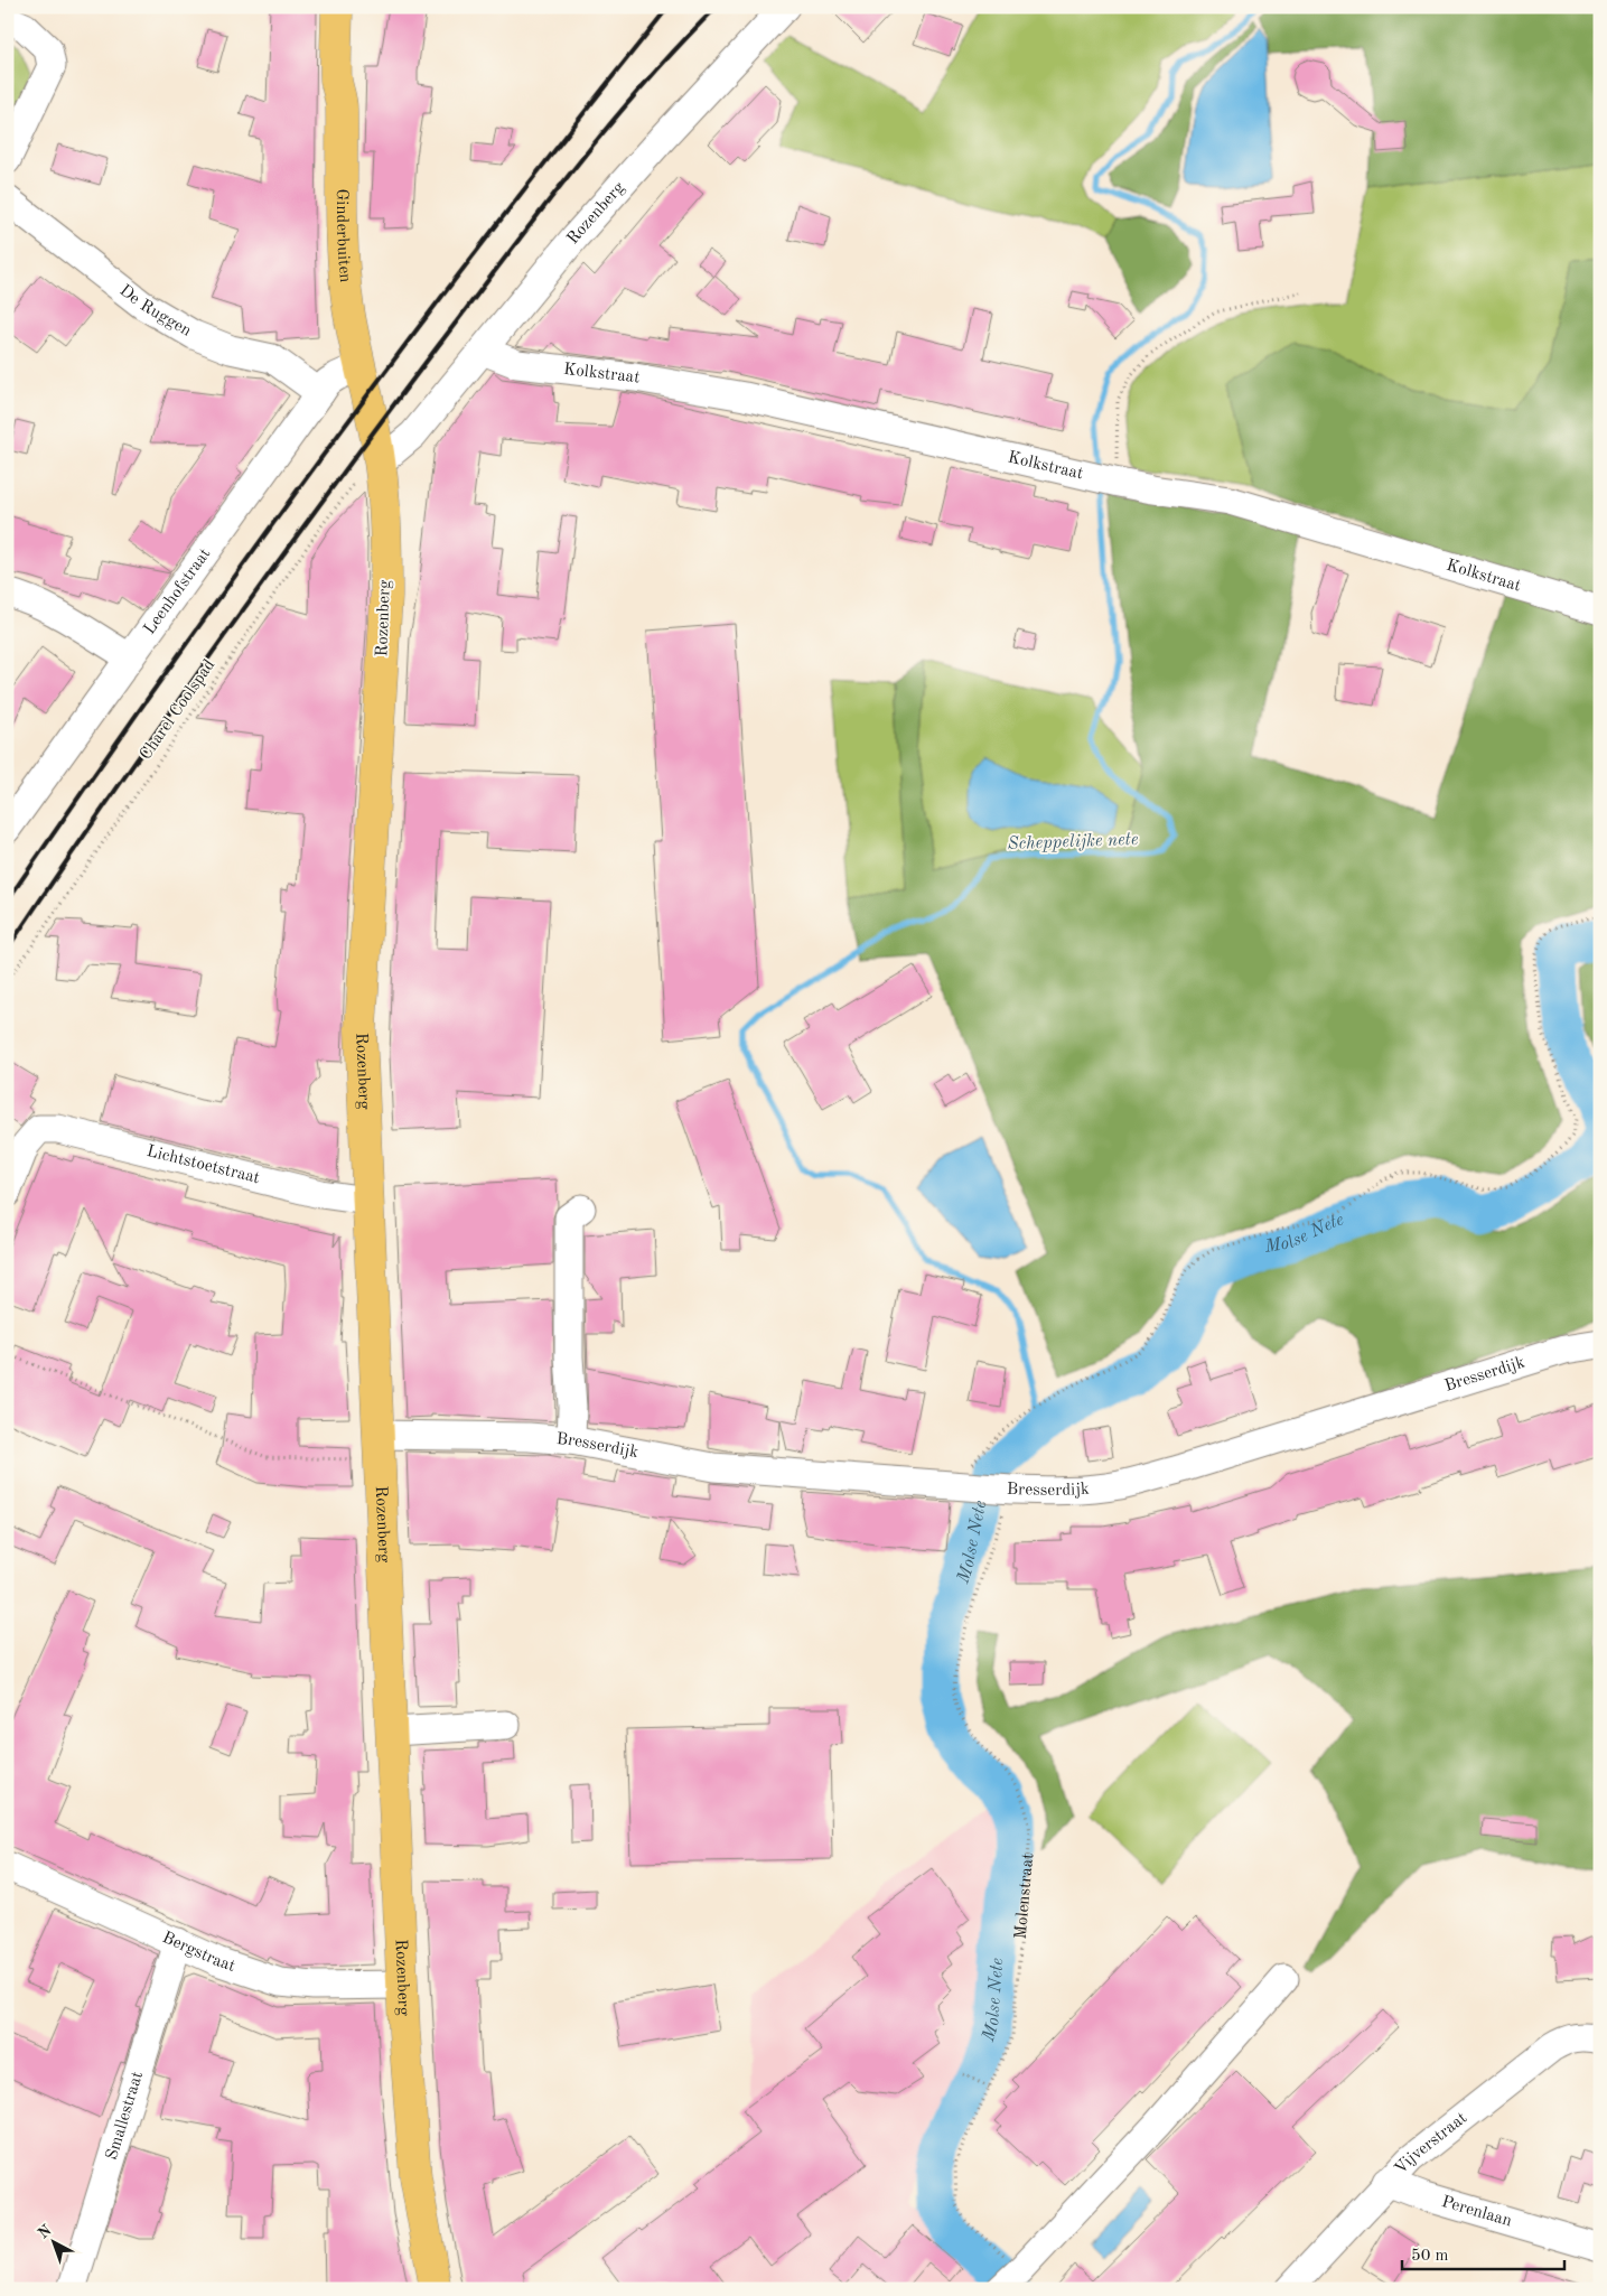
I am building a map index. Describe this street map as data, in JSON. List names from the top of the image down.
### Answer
{
  "streets": {
    "main road": ["Rozenberg", "Ginderbuiten"],
    "street": [
      "De Ruggen",
      "Kolkstraat",
      "Leenhofstraat",
      "Lichtstoetstraat",
      "Bresserdijk",
      "Bergstraat",
      "Smallestraat",
      "Vijverstraat",
      "Perenlaan"
    ],
    "path": ["Charel Coolspad", "Molenstraat"]
  },
  "crossings": [
    ["Rozenberg", "Ginderbuiten"],
    ["Rozenberg", "Kolkstraat"],
    ["Rozenberg", "Charel Coolspad"],
    ["Rozenberg", "Lichtstoetstraat"],
    ["Rozenberg", "Bresserdijk"],
    ["Rozenberg", "Bergstraat"],
    ["Ginderbuiten", "Leenhofstraat"],
    ["Ginderbuiten", "Charel Coolspad"],
    ["De Ruggen", "Leenhofstraat"],
    ["Bresserdijk", "Molenstraat"],
    ["Bergstraat", "Smallestraat"],
    ["Vijverstraat", "Perenlaan"]
  ],
  "water": ["Scheppelijke nete", "Molse Nete"],
  "scale_bar": "50 m",
  "north": "top left"
}
